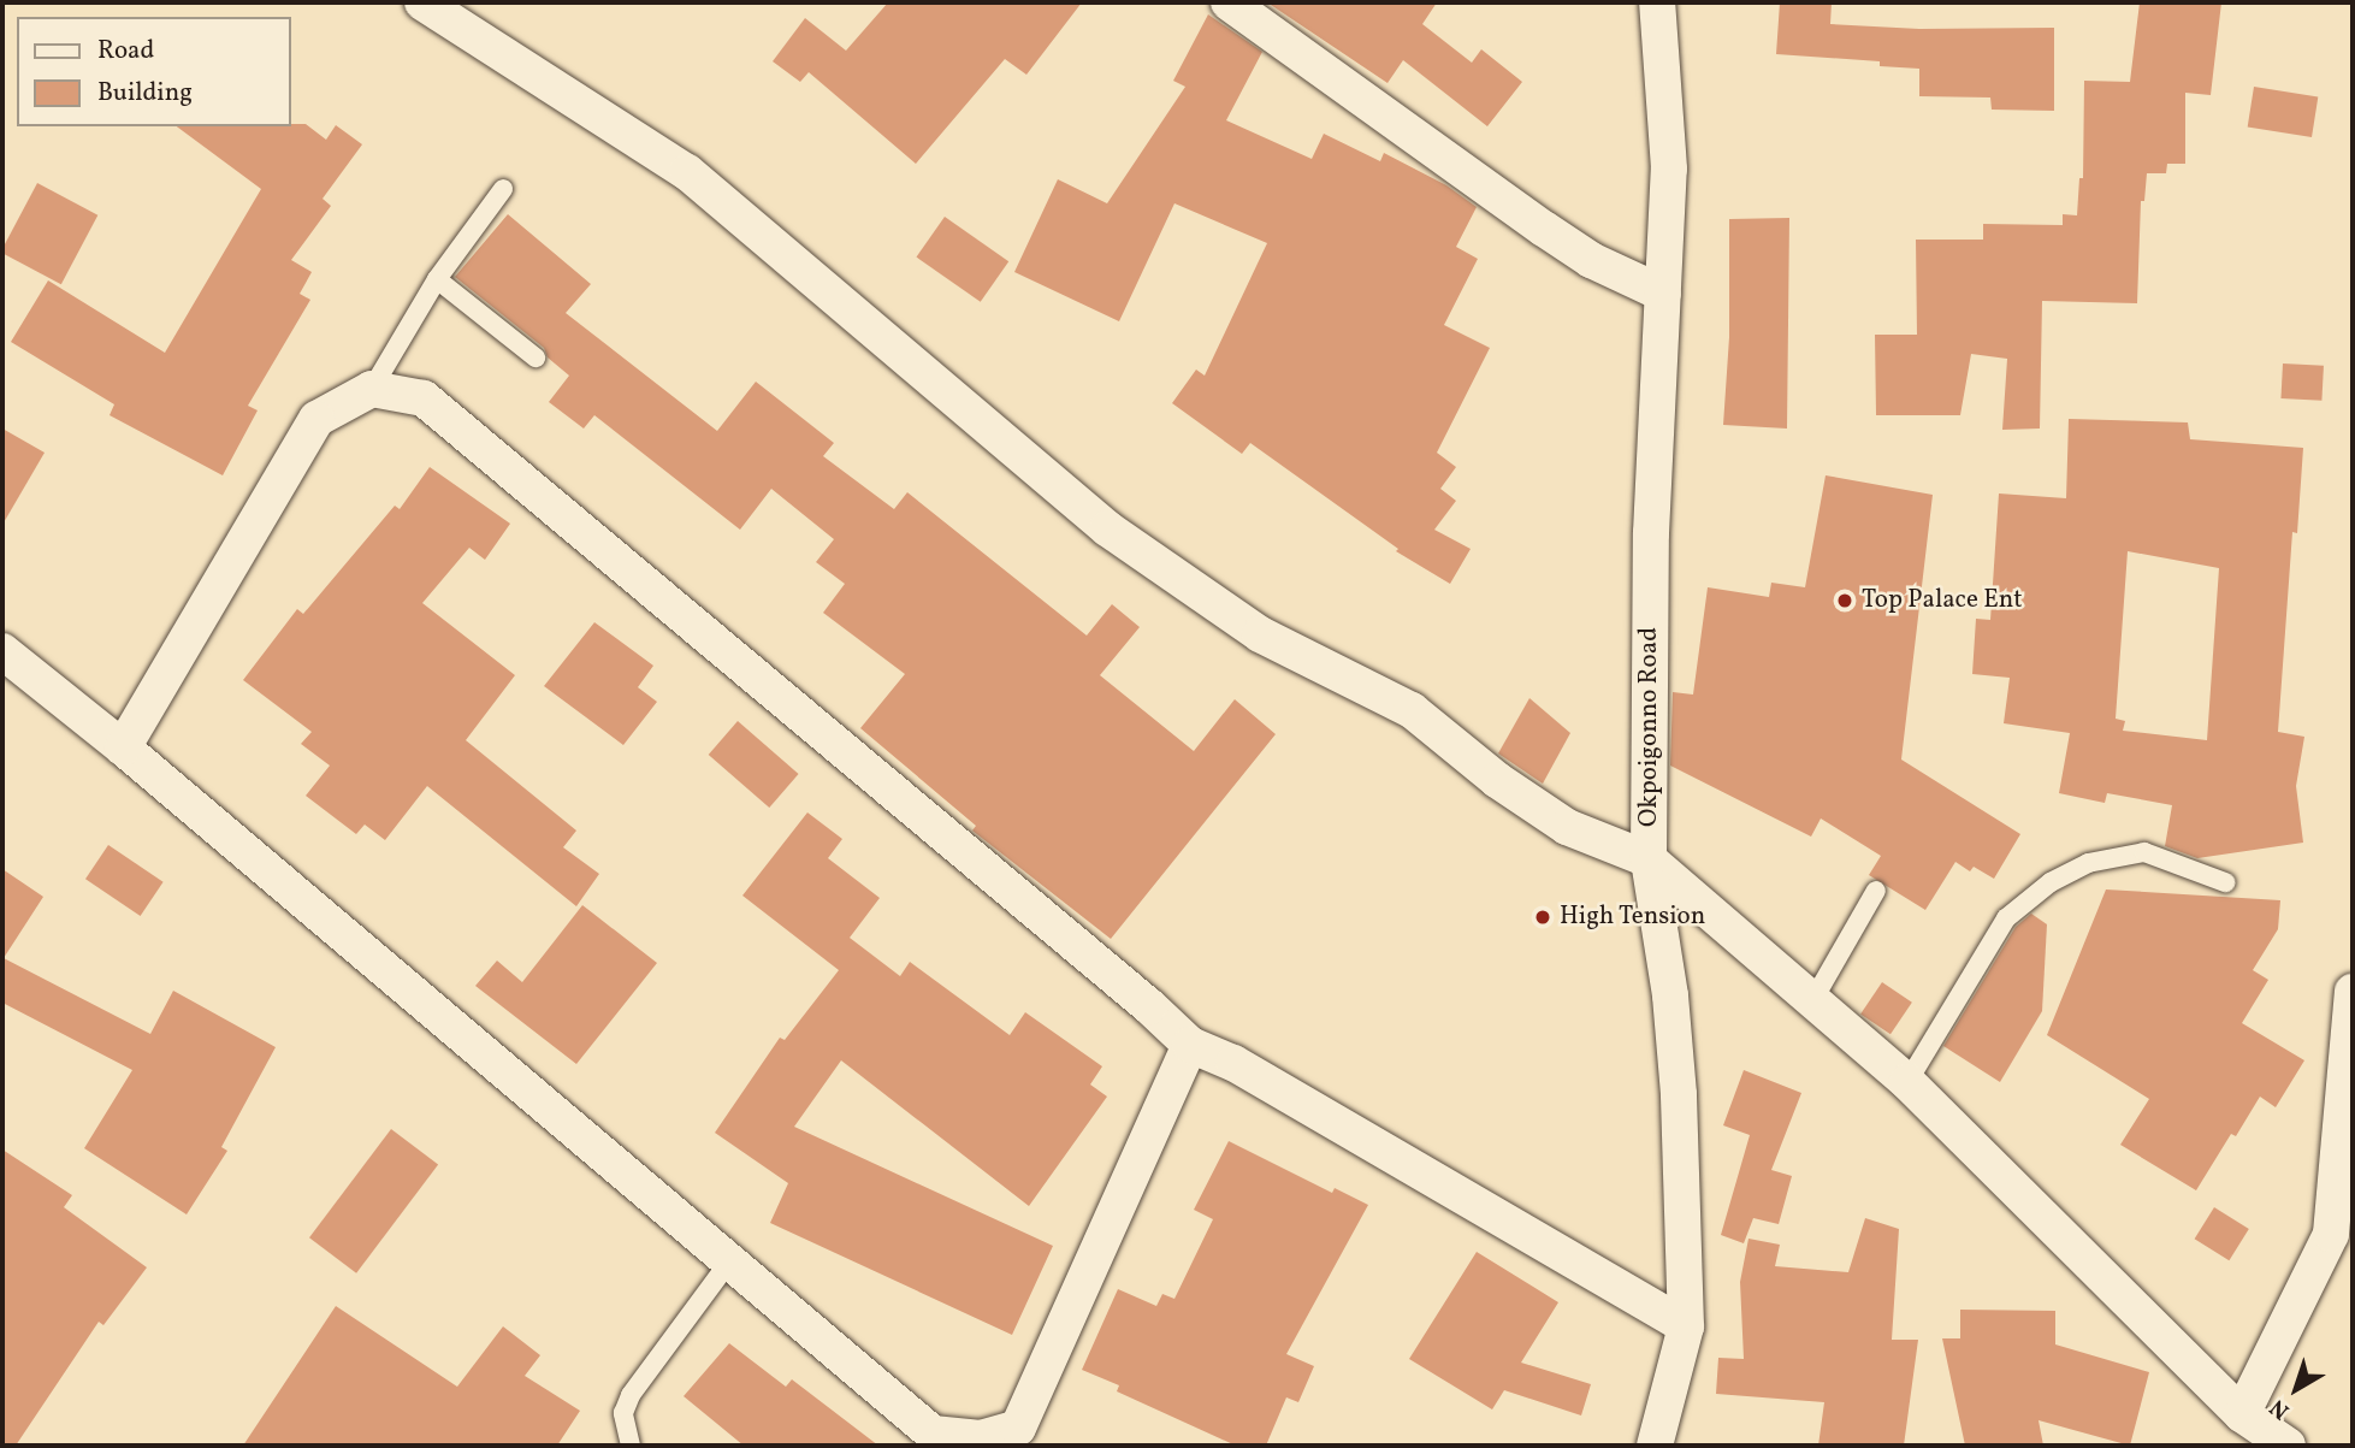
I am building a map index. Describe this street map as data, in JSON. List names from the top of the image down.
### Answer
{
  "streets": {
    "street": ["Okpoigonno Road"]
  },
  "places": ["Top Palace Ent", "High Tension"],
  "legend": ["Road", "Building"],
  "north": "bottom left"
}
